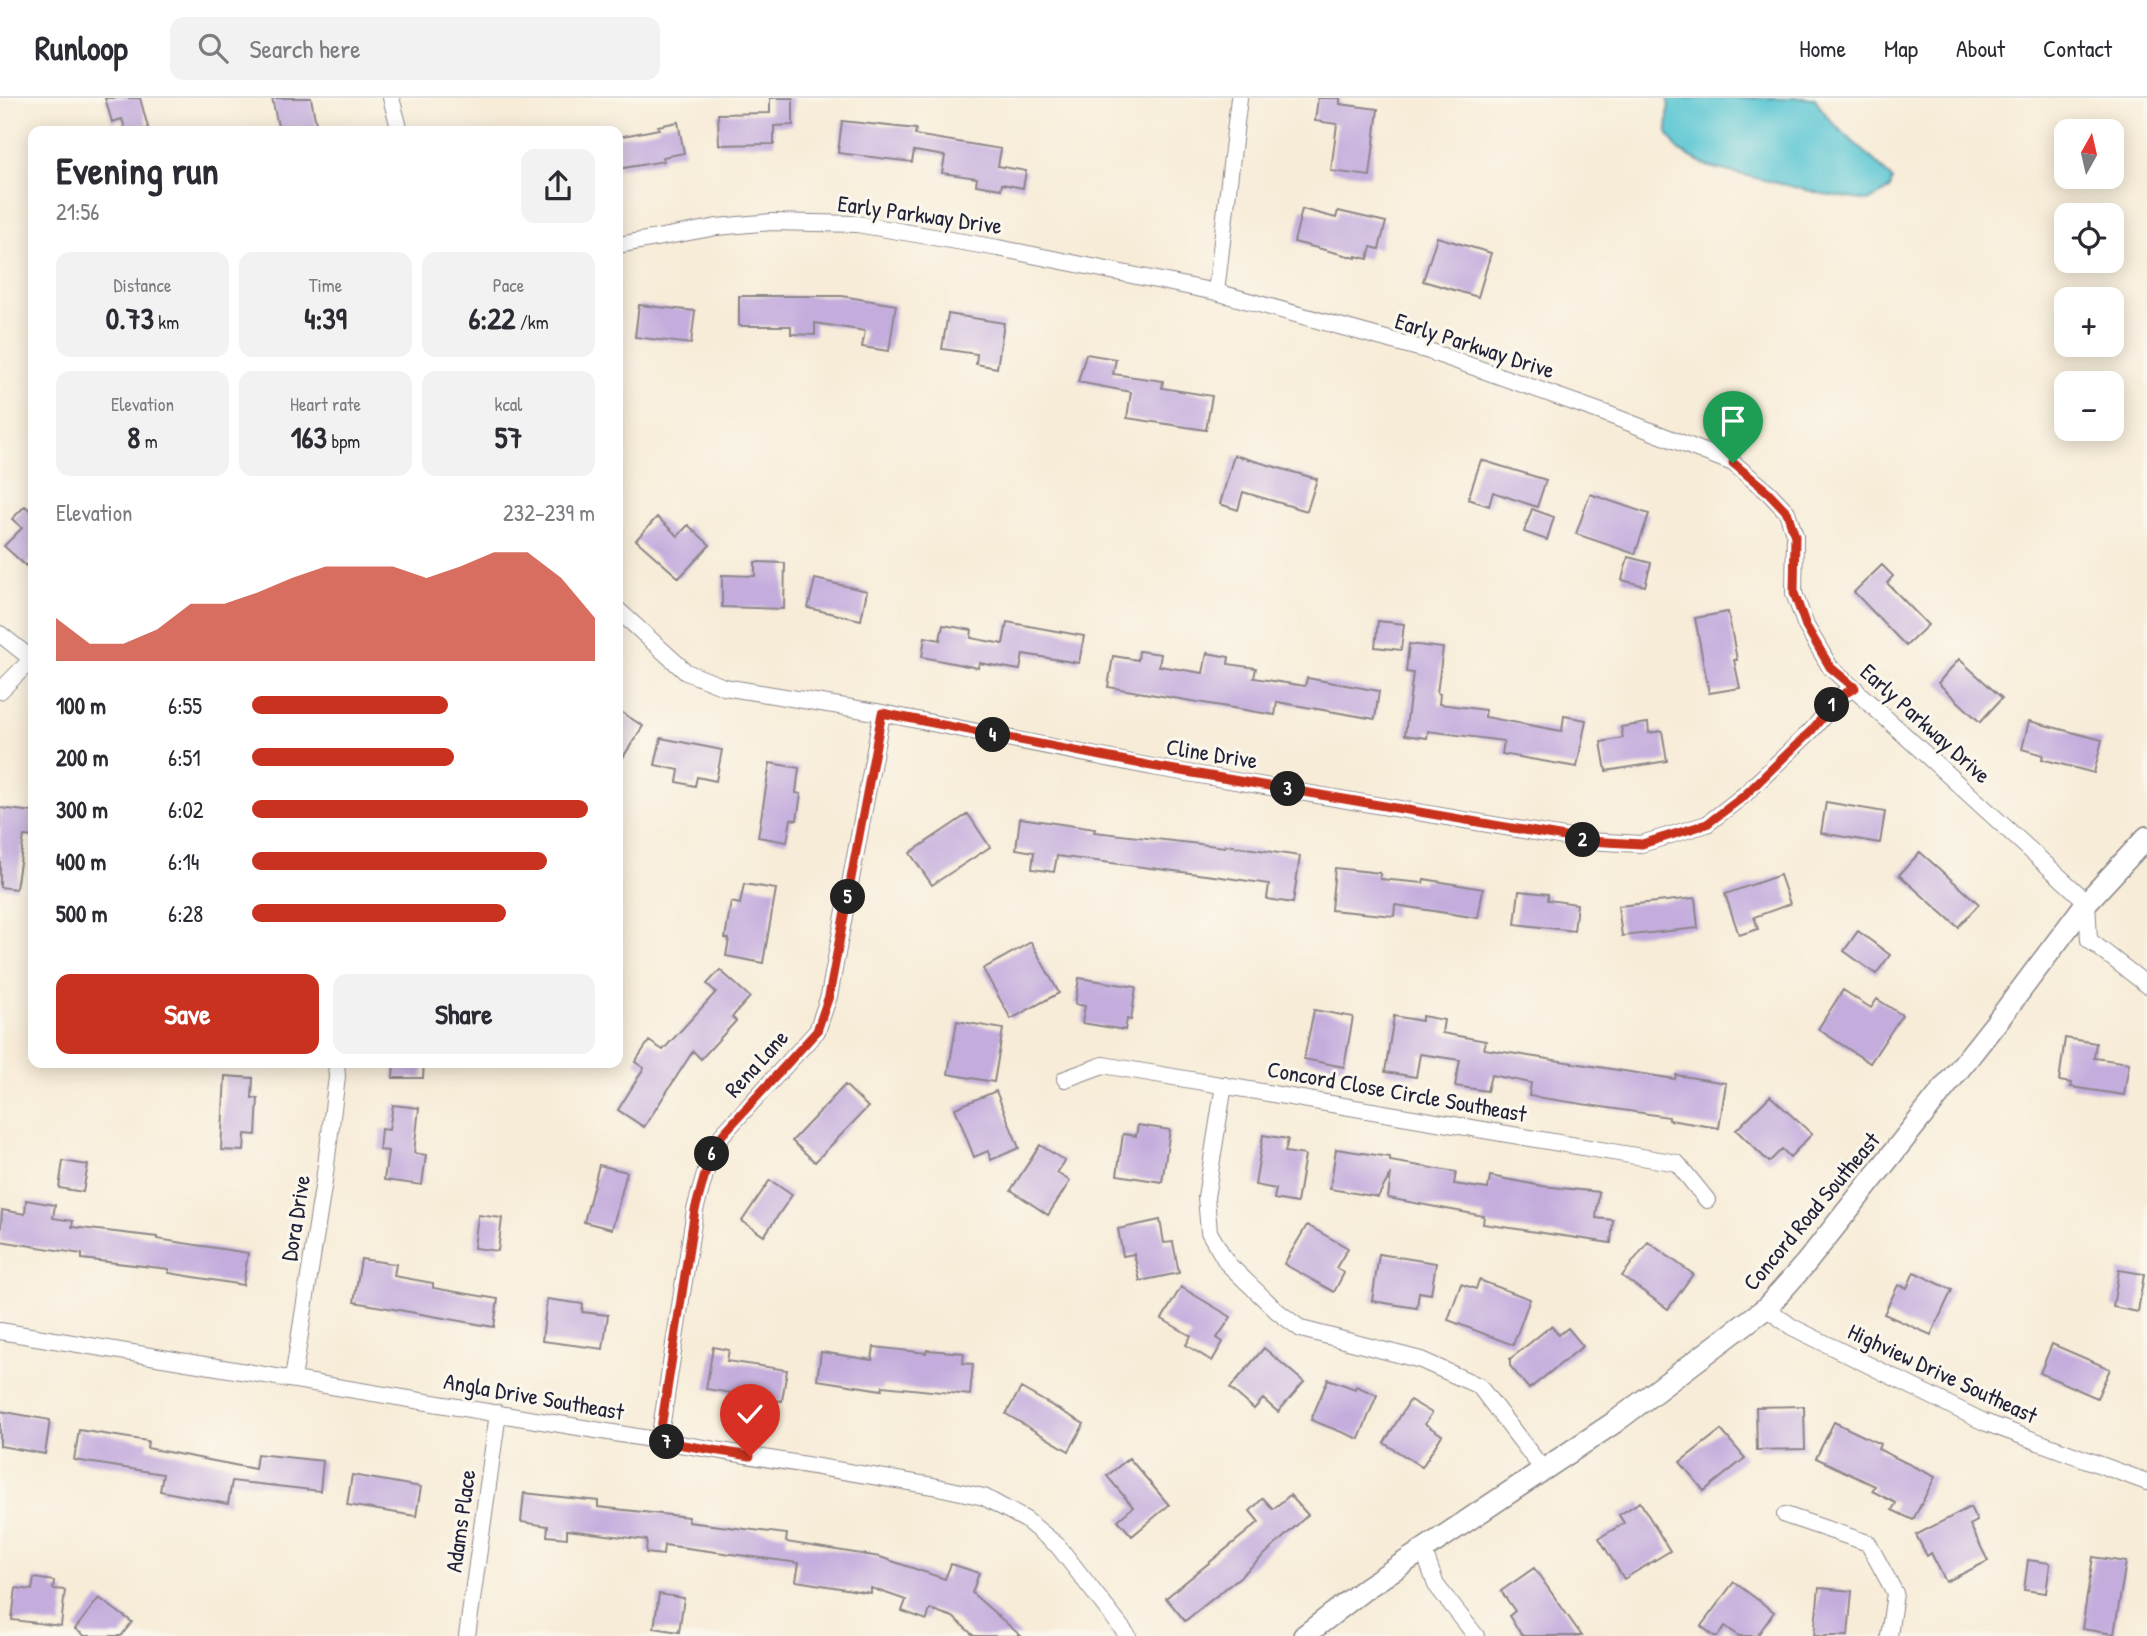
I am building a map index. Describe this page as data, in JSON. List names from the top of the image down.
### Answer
{
  "streets": {
    "street": [
      "Early Parkway Drive",
      "Cline Drive",
      "Rena Lane",
      "Concord Close Circle Southeast",
      "Concord Road Southeast",
      "Dora Drive",
      "Highview Drive Southeast",
      "Angla Drive Southeast",
      "Adams Place"
    ]
  },
  "crossings": [
    ["Early Parkway Drive", "Cline Drive"],
    ["Early Parkway Drive", "Concord Road Southeast"],
    ["Cline Drive", "Rena Lane"],
    ["Rena Lane", "Angla Drive Southeast"],
    ["Concord Road Southeast", "Highview Drive Southeast"],
    ["Dora Drive", "Angla Drive Southeast"],
    ["Angla Drive Southeast", "Adams Place"]
  ],
  "north": "top",
  "page": {
    "header": "Runloop",
    "search": "Search here",
    "nav": [
      "Home",
      "Map",
      "About",
      "Contact"
    ],
    "map_buttons": ["+", "−"],
    "heading": ["Evening run", "21:56"],
    "stats": [
      ["Distance", "0.73 km"],
      ["Time", "4:39"],
      ["Pace", "6:22 /km"],
      ["Elevation", "8 m"],
      ["Heart rate", "163 bpm"],
      ["kcal", "57"]
    ],
    "chart": ["Elevation", "232–239 m"],
    "list": [
      {
        "name": "100 m",
        "note": "6:55"
      },
      {
        "name": "200 m",
        "note": "6:51"
      },
      {
        "name": "300 m",
        "note": "6:02"
      },
      {
        "name": "400 m",
        "note": "6:14"
      },
      {
        "name": "500 m",
        "note": "6:28"
      }
    ],
    "pins": [
      "1",
      "4",
      "3",
      "2",
      "5",
      "6",
      "7"
    ],
    "buttons": ["Save", "Share"]
  }
}
